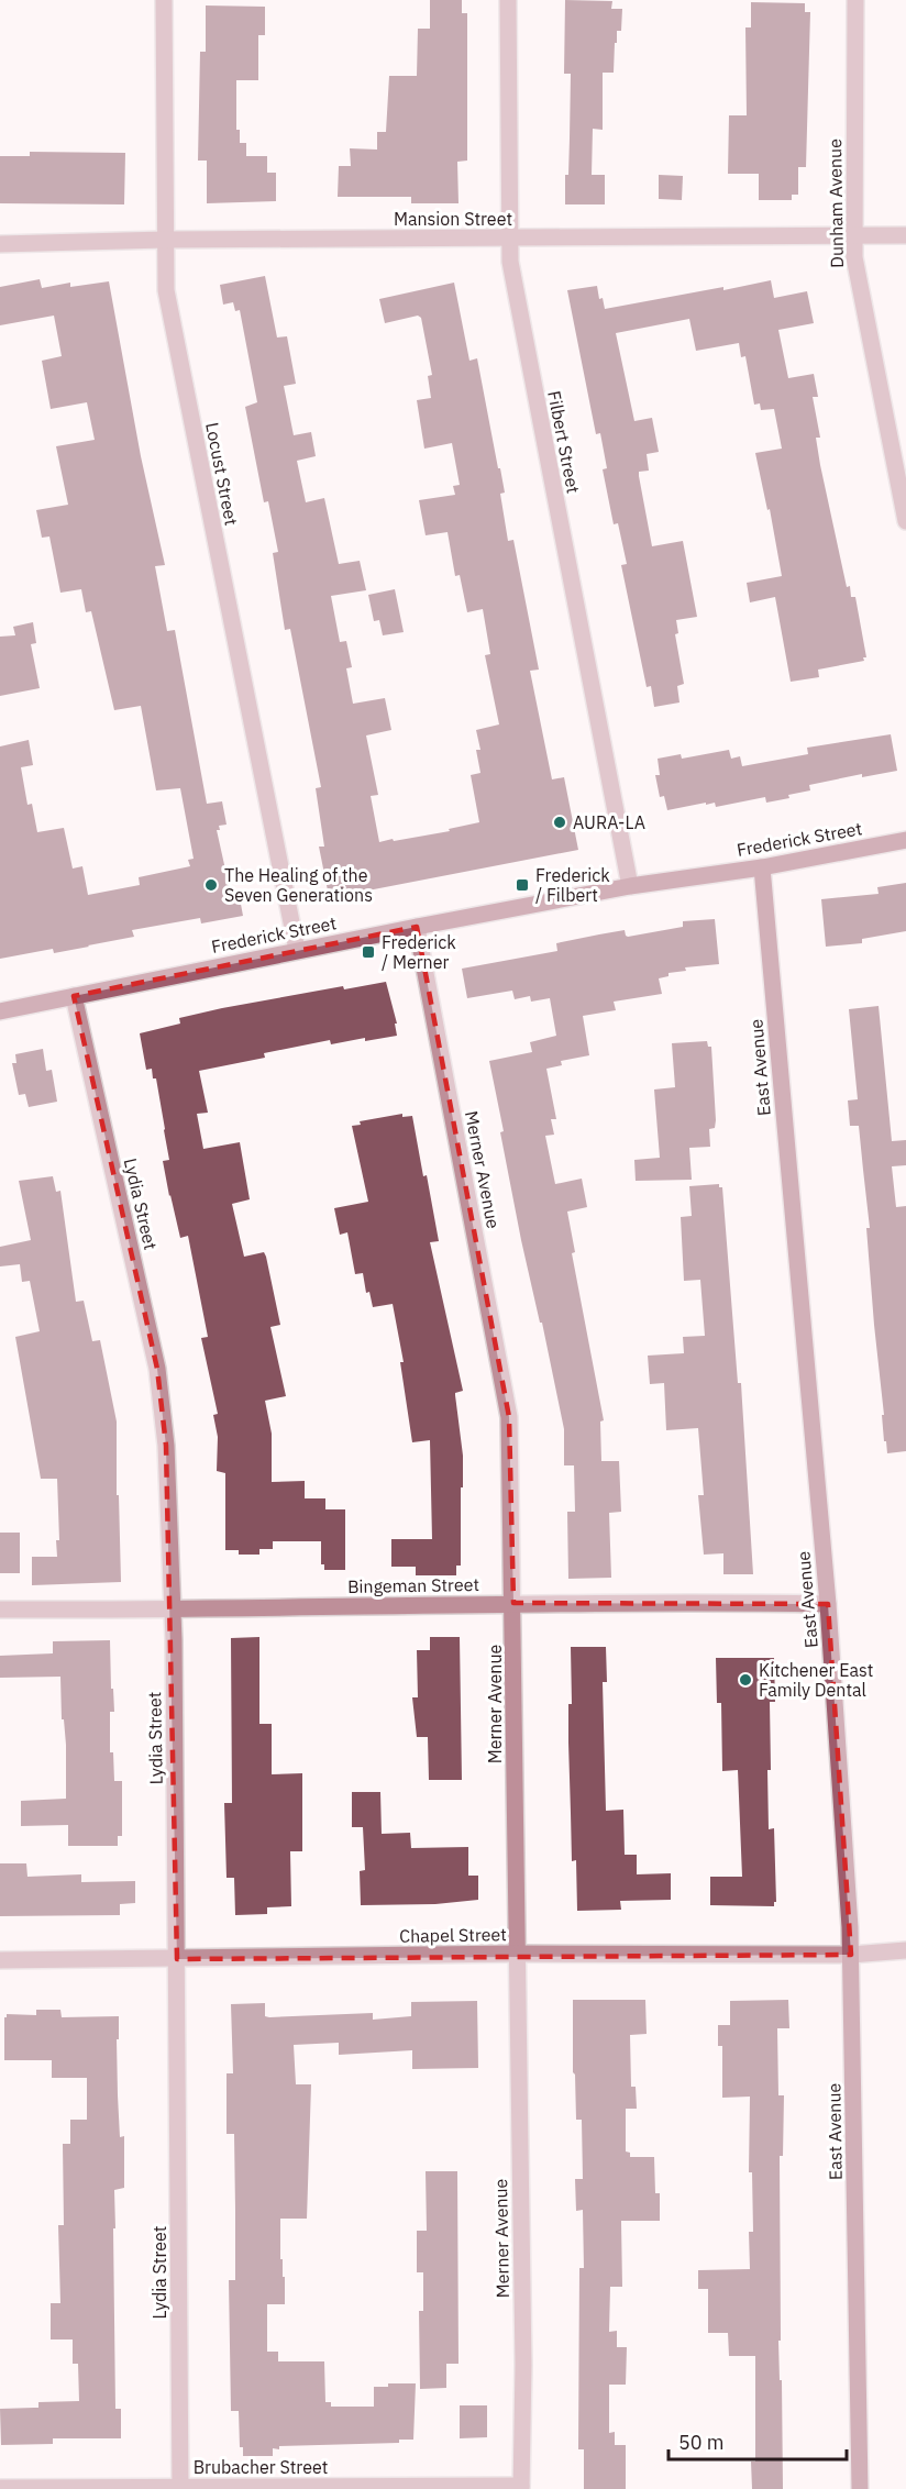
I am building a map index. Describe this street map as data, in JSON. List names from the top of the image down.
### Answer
{
  "streets": {
    "street": [
      "Dunham Avenue",
      "Mansion Street",
      "Filbert Street",
      "Locust Street",
      "Frederick Street",
      "East Avenue",
      "Merner Avenue",
      "Lydia Street",
      "Bingeman Street",
      "Chapel Street",
      "Brubacher Street"
    ]
  },
  "crossings": [
    ["Dunham Avenue", "Mansion Street"],
    ["Mansion Street", "Filbert Street"],
    ["Mansion Street", "Locust Street"],
    ["Filbert Street", "Frederick Street"],
    ["Locust Street", "Frederick Street"],
    ["Frederick Street", "East Avenue"],
    ["Frederick Street", "Merner Avenue"],
    ["Frederick Street", "Lydia Street"],
    ["East Avenue", "Bingeman Street"],
    ["East Avenue", "Chapel Street"],
    ["Merner Avenue", "Bingeman Street"],
    ["Merner Avenue", "Chapel Street"],
    ["Merner Avenue", "Brubacher Street"],
    ["Lydia Street", "Bingeman Street"],
    ["Lydia Street", "Chapel Street"],
    ["Lydia Street", "Brubacher Street"]
  ],
  "places": {
    "other": ["AURA-LA", "The Healing of the Seven Generations", "Kitchener East Family Dental"],
    "transit": ["Frederick / Filbert", "Frederick / Merner"]
  },
  "scale_bar": "50 m"
}
